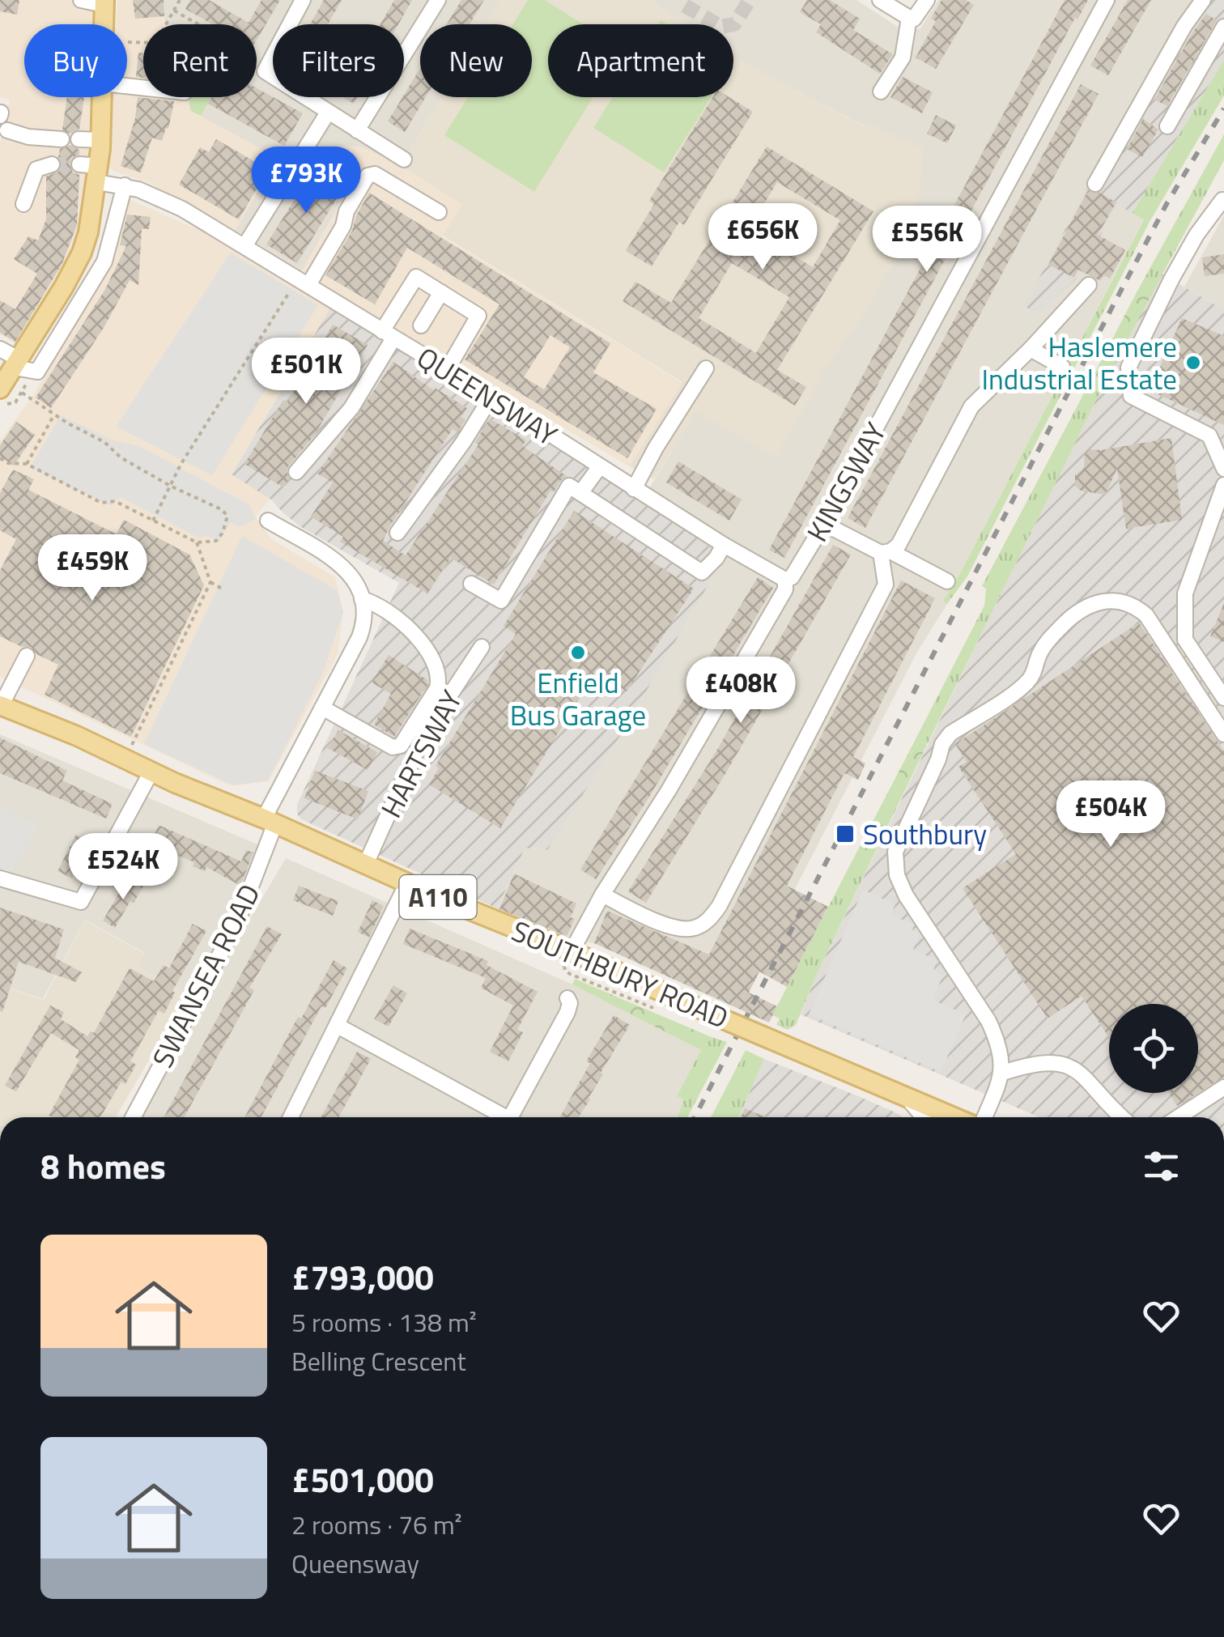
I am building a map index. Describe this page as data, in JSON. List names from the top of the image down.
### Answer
{
  "streets": {
    "main road": ["A110", "SOUTHBURY ROAD"],
    "street": [
      "QUEENSWAY",
      "KINGSWAY",
      "HARTSWAY",
      "SWANSEA ROAD"
    ]
  },
  "crossings": [
    ["QUEENSWAY", "KINGSWAY"],
    ["KINGSWAY", "SOUTHBURY ROAD"],
    ["HARTSWAY", "SOUTHBURY ROAD"],
    ["SOUTHBURY ROAD", "SWANSEA ROAD"]
  ],
  "places": {
    "other": ["Haslemere Industrial Estate", "Enfield Bus Garage"],
    "transit": ["Southbury"]
  },
  "page": {
    "chip": [
      "Buy",
      "Rent",
      "Filters",
      "New",
      "Apartment"
    ],
    "price": [
      "£793K",
      "£656K",
      "£556K",
      "£501K",
      "£459K",
      "£408K",
      "£504K",
      "£524K"
    ],
    "heading": "8 homes",
    "list": [
      {
        "name": "£793,000",
        "note": "5 rooms · 138 m² · Belling Crescent"
      },
      {
        "name": "£501,000",
        "note": "2 rooms · 76 m² · Queensway"
      }
    ]
  }
}
